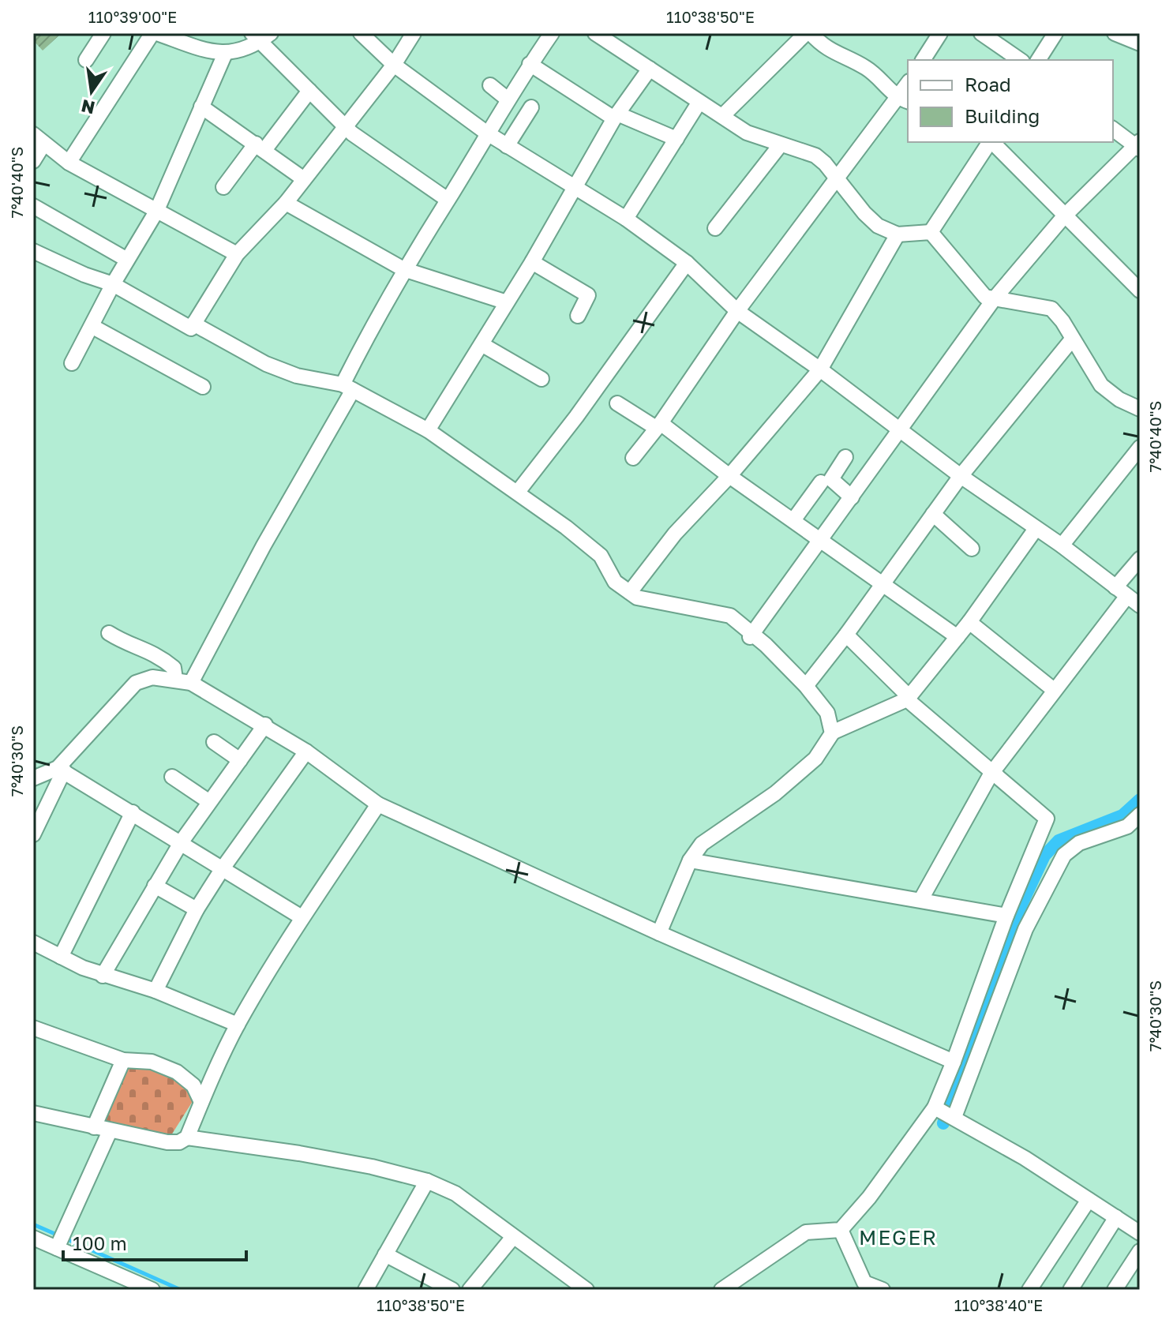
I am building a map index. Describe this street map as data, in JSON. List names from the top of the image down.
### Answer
{
  "districts": ["MEGER"],
  "legend": ["Road", "Building"],
  "scale_bar": "100 m",
  "north": "bottom",
  "coordinates": [
    "110°39'00\"E",
    "110°38'50\"E",
    "7°40'40\"S",
    "7°40'30\"S",
    "110°38'40\"E"
  ]
}
